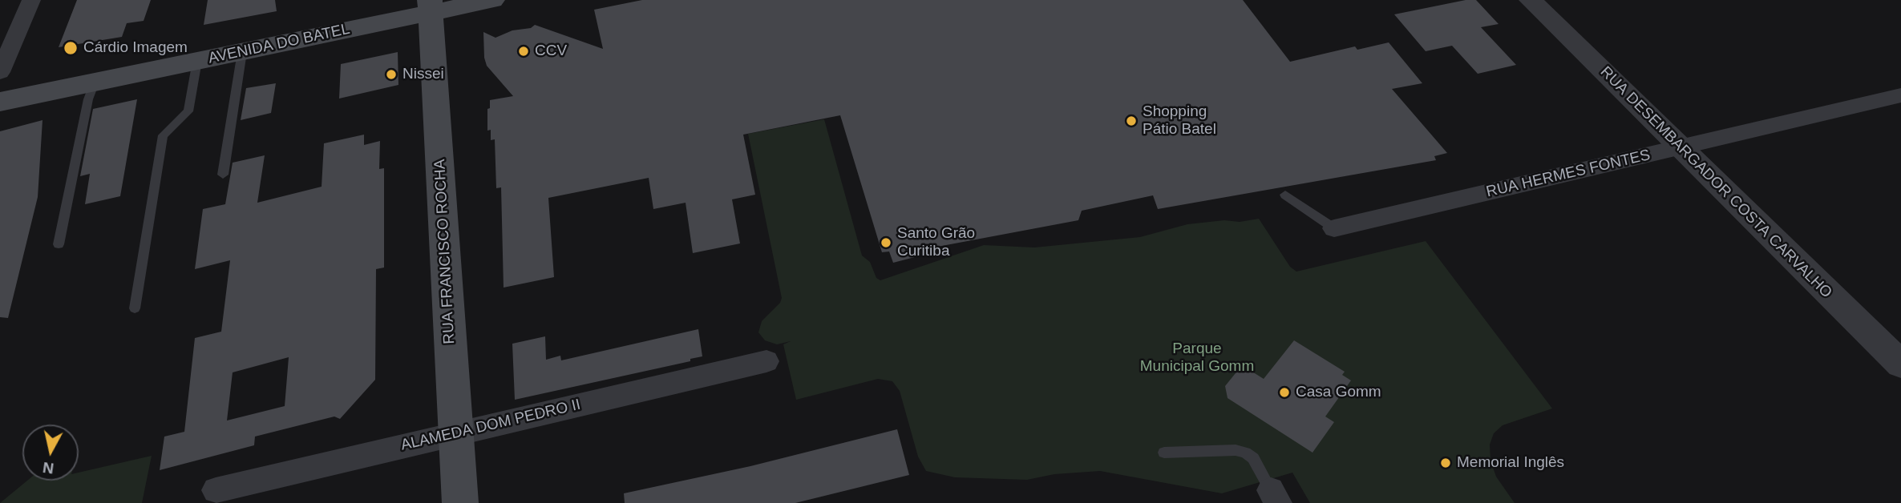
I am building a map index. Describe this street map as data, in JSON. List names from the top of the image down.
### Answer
{
  "streets": {
    "main road": ["AVENIDA DO BATEL", "RUA FRANCISCO ROCHA"],
    "street": ["RUA HERMES FONTES", "RUA DESEMBARGADOR COSTA CARVALHO", "ALAMEDA DOM PEDRO II"]
  },
  "crossings": [
    ["AVENIDA DO BATEL", "RUA FRANCISCO ROCHA"],
    ["RUA HERMES FONTES", "RUA DESEMBARGADOR COSTA CARVALHO"],
    ["RUA FRANCISCO ROCHA", "ALAMEDA DOM PEDRO II"]
  ],
  "parks": ["Parque Municipal Gomm"],
  "places": [
    "Cárdio Imagem",
    "CCV",
    "Nissei",
    "Shopping Pátio Batel",
    "Santo Grão Curitiba",
    "Casa Gomm",
    "Memorial Inglês"
  ],
  "north": "bottom"
}
